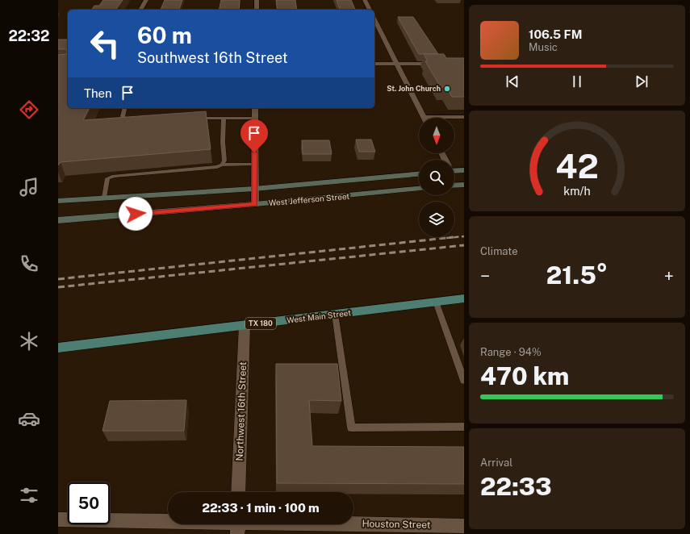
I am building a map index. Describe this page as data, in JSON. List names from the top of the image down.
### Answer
{
  "streets": {
    "main road": ["West Jefferson Street", "West Main Street", "TX 180"],
    "street": ["Northwest 16th Street", "Houston Street"]
  },
  "crossings": [
    ["West Main Street", "Northwest 16th Street"]
  ],
  "places": ["St. John Church"],
  "north": "bottom",
  "page": {
    "tabs": "22:32",
    "turn": ["60 m", "Southwest 16th Street"],
    "song": ["106.5 FM", "Music"],
    "then": "Then",
    "tile": [
      "Climate",
      ["Range · 94%", "470 km"],
      ["Arrival", "22:33"]
    ],
    "heat": ["−", "21.5°", "+"],
    "limit": "50",
    "trip": "22:33 · 1 min · 100 m",
    "gauge": ["42", "km/h"]
  }
}
